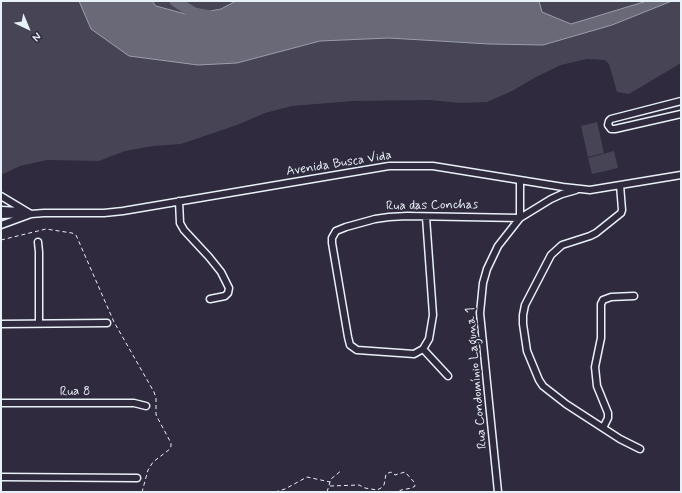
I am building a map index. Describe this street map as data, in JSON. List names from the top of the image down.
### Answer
{
  "streets": {
    "street": [
      "Avenida Busca Vida",
      "Rua das Conchas",
      "Rua Condomínio Laguna 1",
      "Rua 8"
    ]
  },
  "crossings": [
    ["Avenida Busca Vida", "Rua Condomínio Laguna 1"],
    ["Rua das Conchas", "Rua Condomínio Laguna 1"]
  ],
  "north": "bottom right"
}
